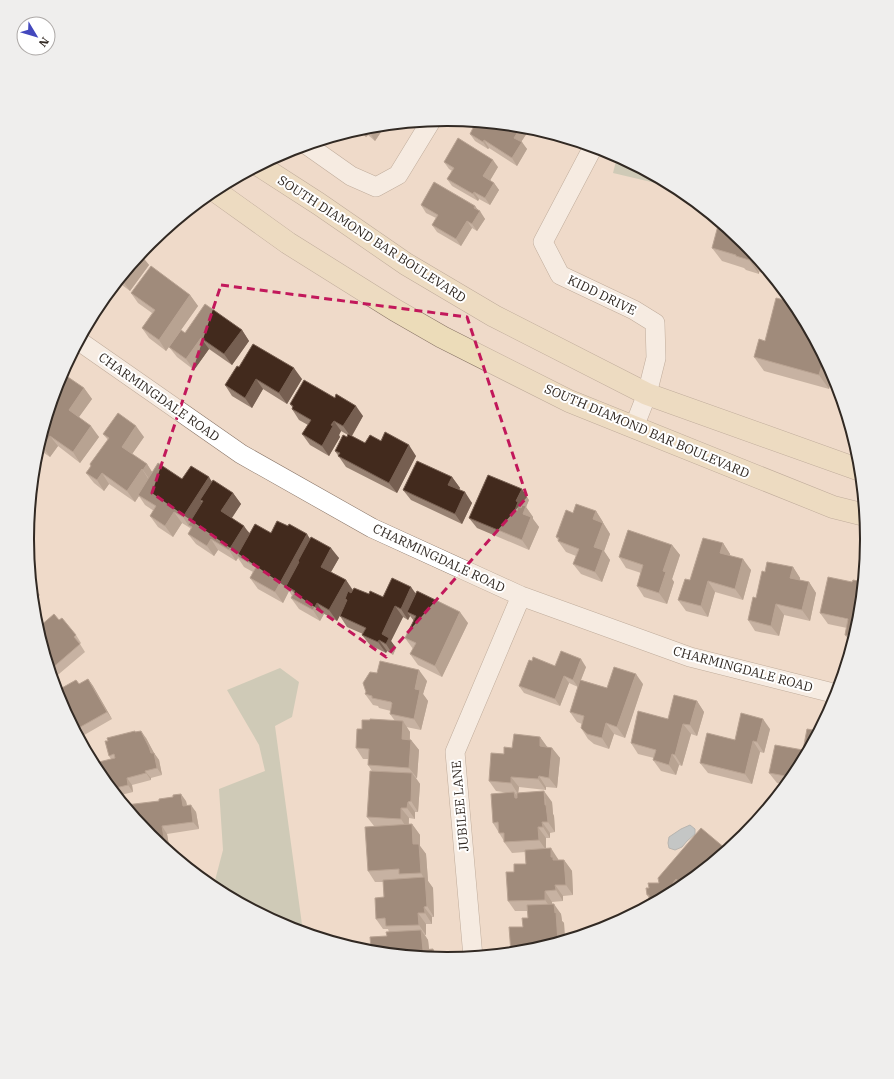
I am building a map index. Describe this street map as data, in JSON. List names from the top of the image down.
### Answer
{
  "streets": {
    "main road": ["SOUTH DIAMOND BAR BOULEVARD"],
    "street": ["KIDD DRIVE", "CHARMINGDALE ROAD", "JUBILEE LANE"]
  },
  "crossings": [
    ["SOUTH DIAMOND BAR BOULEVARD", "KIDD DRIVE"],
    ["CHARMINGDALE ROAD", "JUBILEE LANE"]
  ],
  "north": "bottom right"
}
